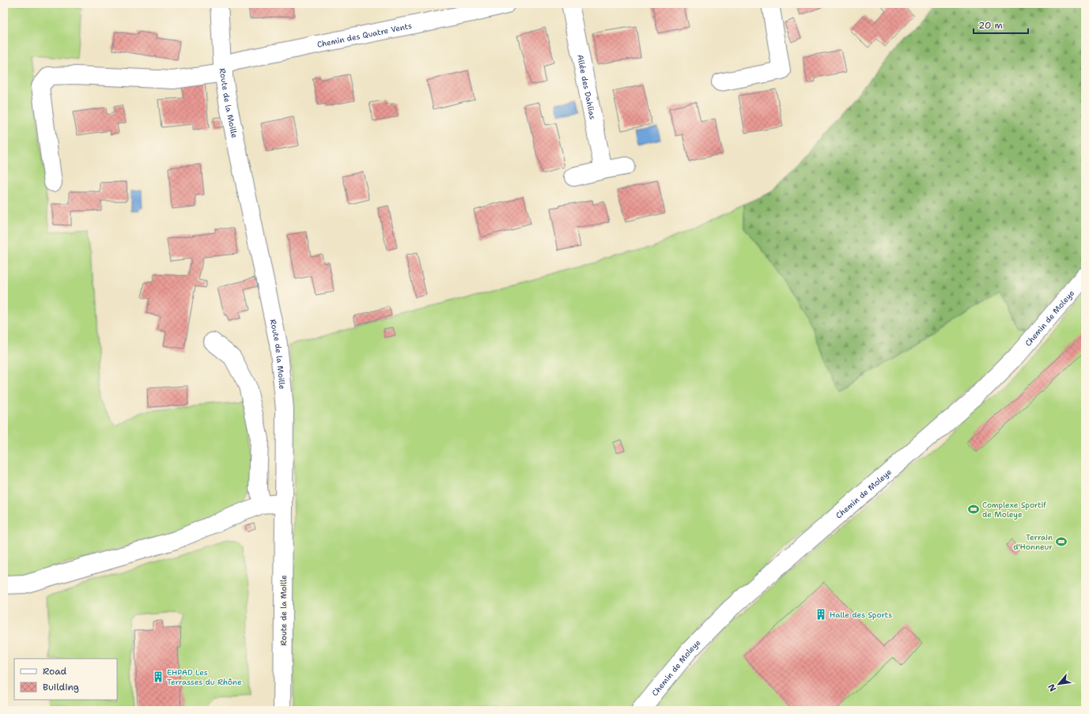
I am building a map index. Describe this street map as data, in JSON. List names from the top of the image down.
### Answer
{
  "streets": {
    "street": [
      "Chemin des Quatre Vents",
      "Allée des Dahlias",
      "Route de la Moille",
      "Chemin de Moleye"
    ]
  },
  "crossings": [
    ["Chemin des Quatre Vents", "Route de la Moille"]
  ],
  "places": {
    "sports": ["Complexe Sportif de Moleye", "Terrain d'Honneur"],
    "building": ["Halle des Sports", "EHPAD Les Terrasses du Rhône"]
  },
  "legend": ["Road", "Building"],
  "scale_bar": "20 m",
  "north": "bottom left"
}
